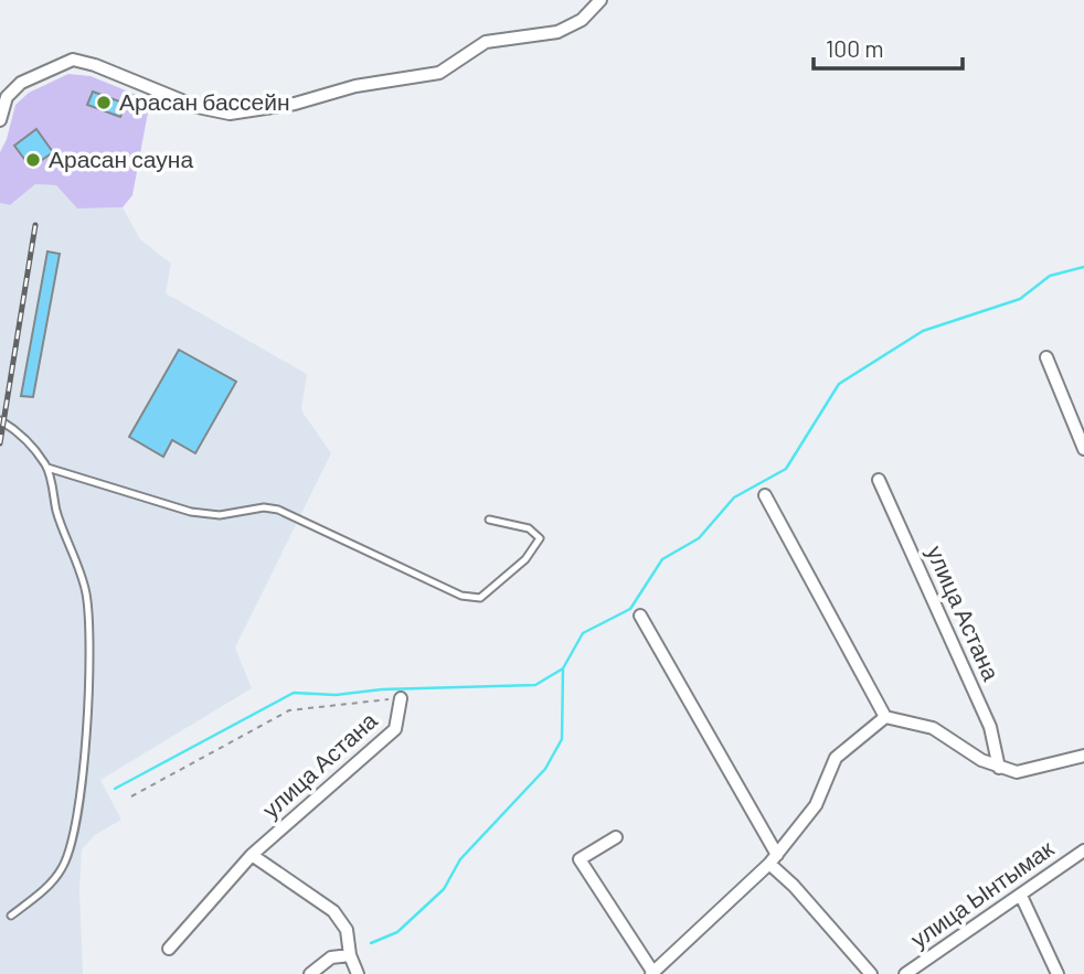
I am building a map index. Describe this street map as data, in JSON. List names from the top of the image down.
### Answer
{
  "streets": {
    "street": ["улица Астана", "улица Ынтымак"]
  },
  "places": ["Арасан бассейн", "Арасан сауна"],
  "scale_bar": "100 m"
}
